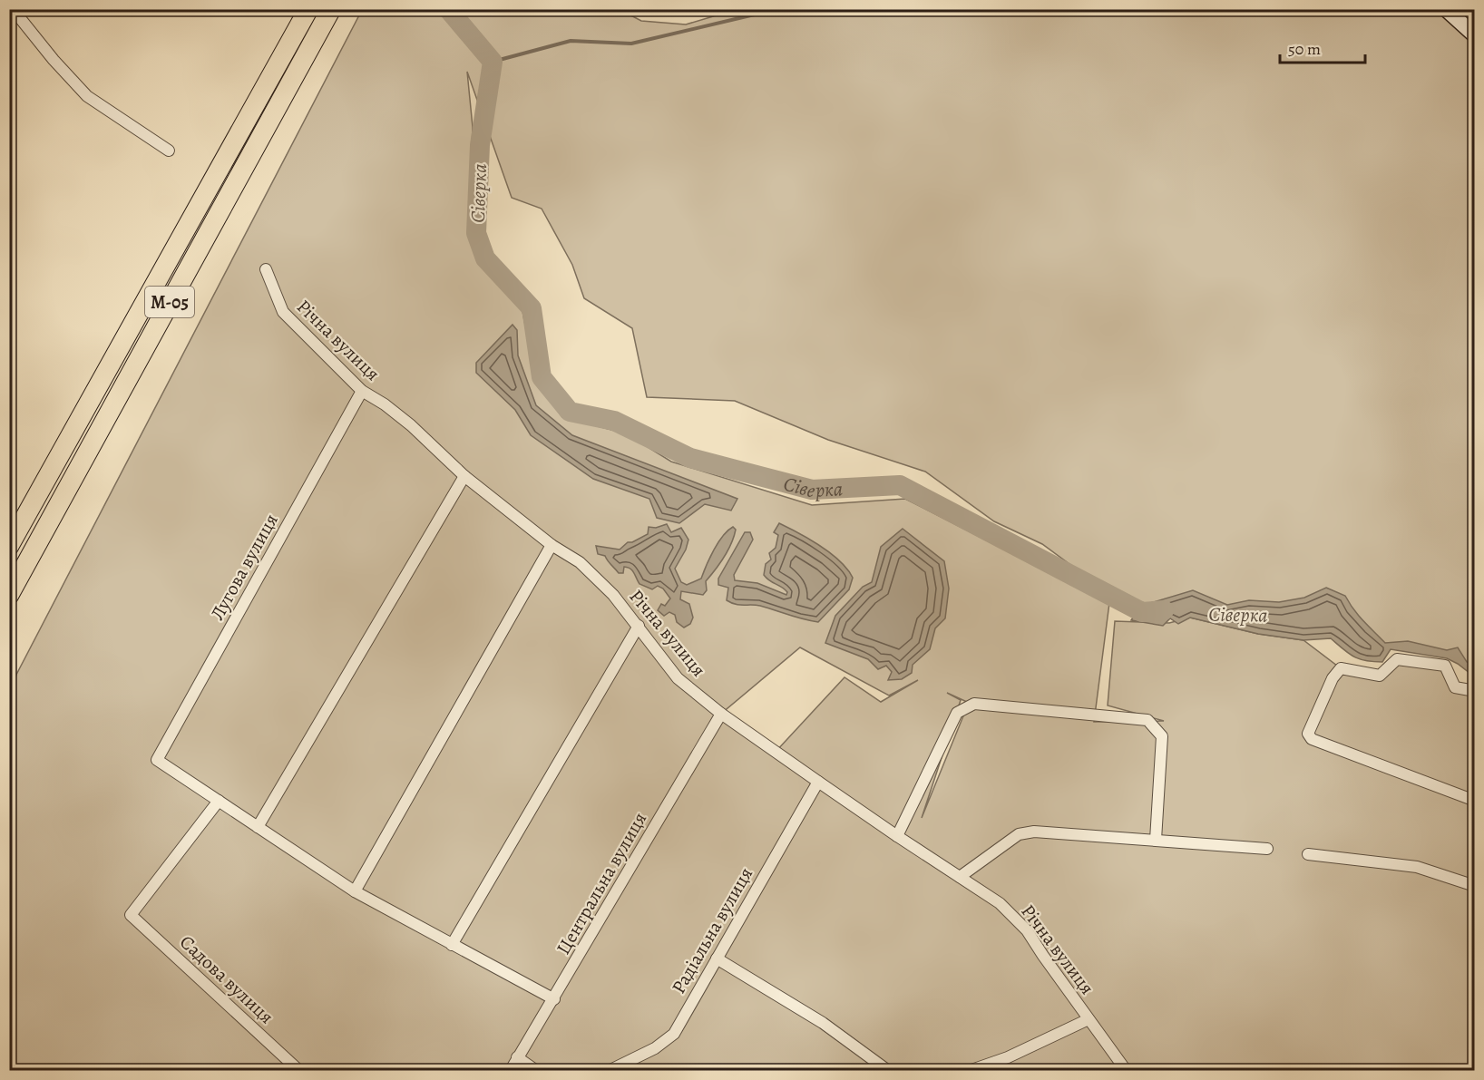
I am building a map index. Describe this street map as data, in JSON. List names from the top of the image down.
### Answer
{
  "streets": {
    "highway": ["М-05"],
    "street": [
      "Річна вулиця",
      "Лугова вулиця",
      "Центральна вулиця",
      "Радіальна вулиця",
      "Садова вулиця"
    ]
  },
  "crossings": [
    ["Річна вулиця", "Лугова вулиця"],
    ["Річна вулиця", "Центральна вулиця"],
    ["Річна вулиця", "Радіальна вулиця"],
    ["Лугова вулиця", "Садова вулиця"]
  ],
  "water": ["Сіверка"],
  "scale_bar": "50 m"
}
